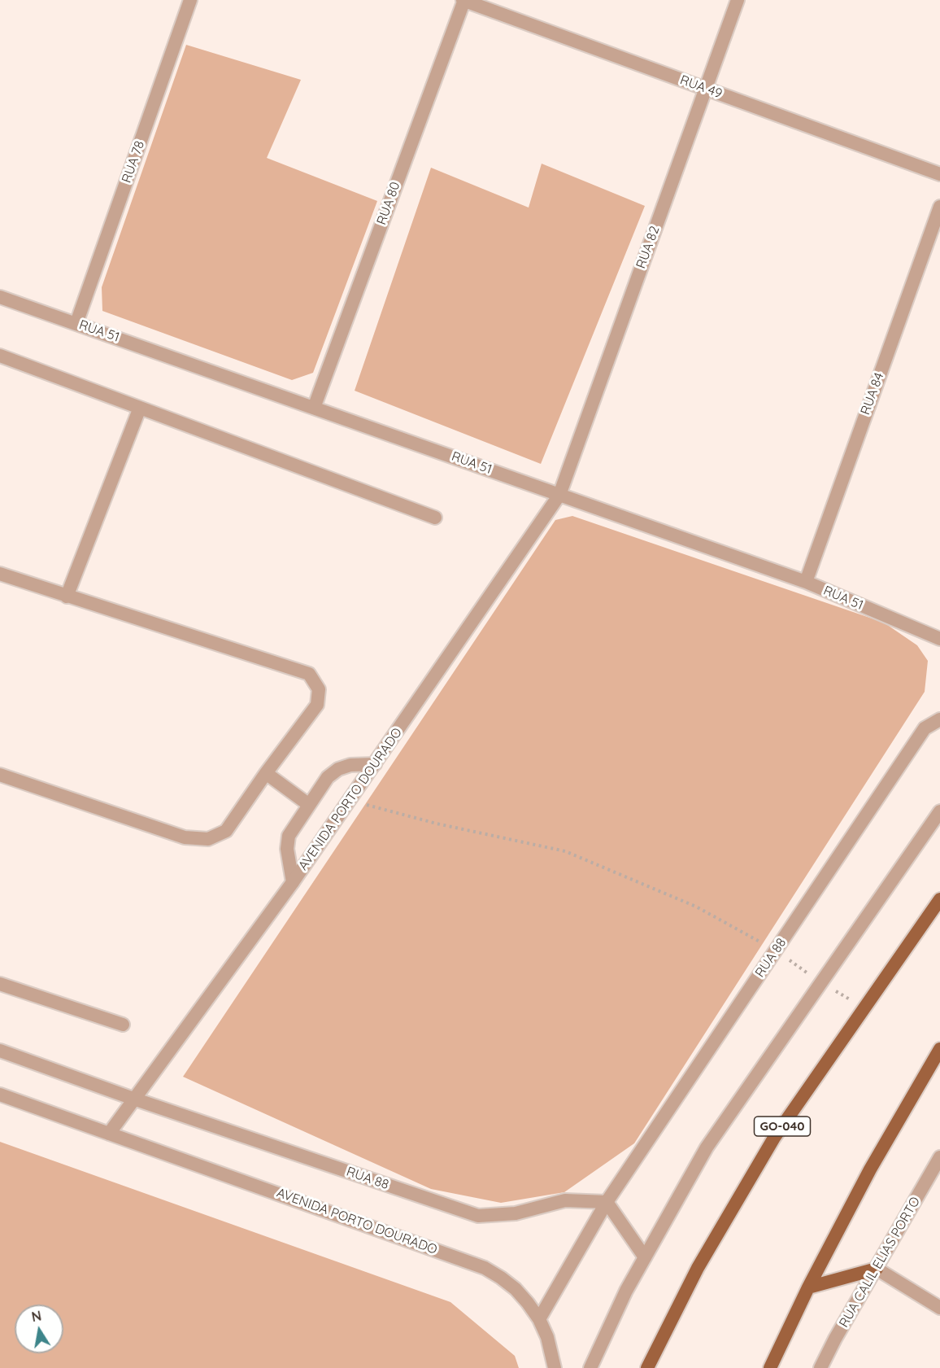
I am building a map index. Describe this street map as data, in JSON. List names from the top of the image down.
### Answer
{
  "streets": {
    "main road": ["GO-040"],
    "street": [
      "RUA 49",
      "RUA 78",
      "RUA 80",
      "RUA 82",
      "RUA 51",
      "RUA 84",
      "AVENIDA PORTO DOURADO",
      "RUA 88",
      "RUA CALIL ELIAS PORTO"
    ]
  },
  "crossings": [
    ["RUA 49", "RUA 80"],
    ["RUA 49", "RUA 82"],
    ["RUA 78", "RUA 51"],
    ["RUA 80", "RUA 51"],
    ["RUA 82", "RUA 51"],
    ["RUA 82", "AVENIDA PORTO DOURADO"],
    ["RUA 51", "RUA 84"],
    ["RUA 51", "AVENIDA PORTO DOURADO"],
    ["AVENIDA PORTO DOURADO", "RUA 88"]
  ],
  "north": "top"
}
